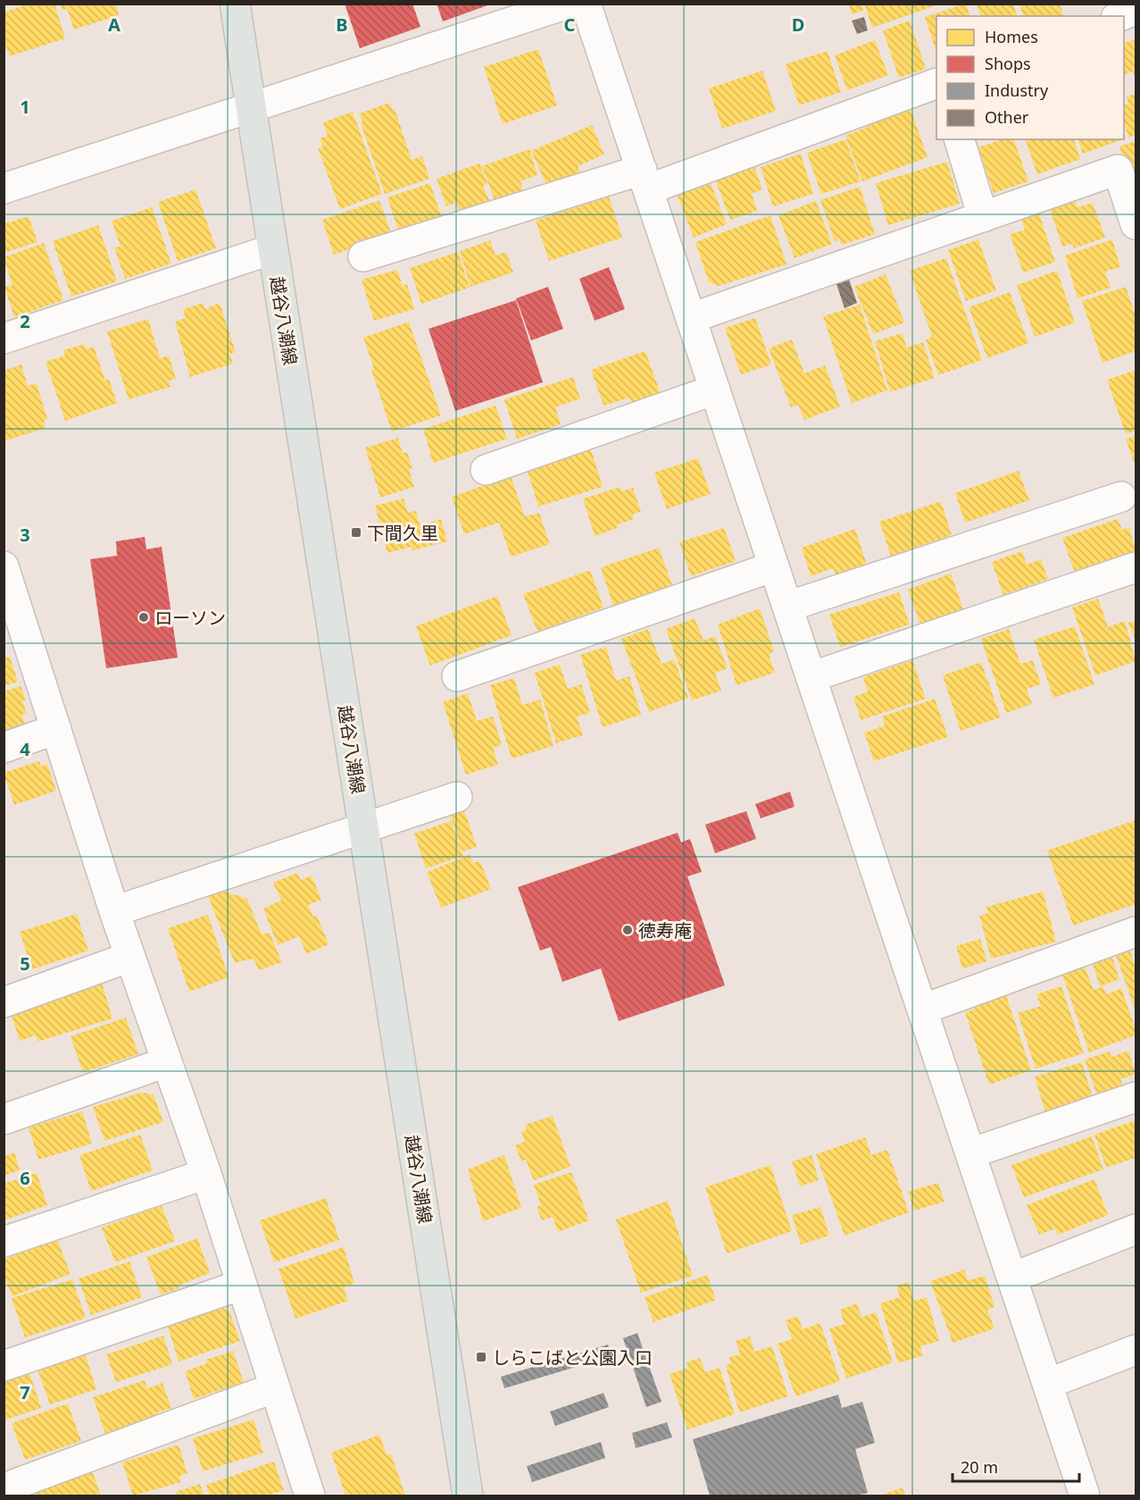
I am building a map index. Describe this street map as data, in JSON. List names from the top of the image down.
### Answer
{
  "streets": {
    "main road": ["越谷八潮線"]
  },
  "places": {
    "transit": ["下間久里", "しらこばと公園入口"],
    "other": ["ローソン", "徳寿庵"]
  },
  "legend": [
    "Homes",
    "Shops",
    "Industry",
    "Other"
  ],
  "scale_bar": "20 m",
  "grid": {
    "columns": [
      "A",
      "B",
      "C",
      "D"
    ],
    "rows": [
      "1",
      "2",
      "3",
      "4",
      "5",
      "6",
      "7"
    ]
  }
}
